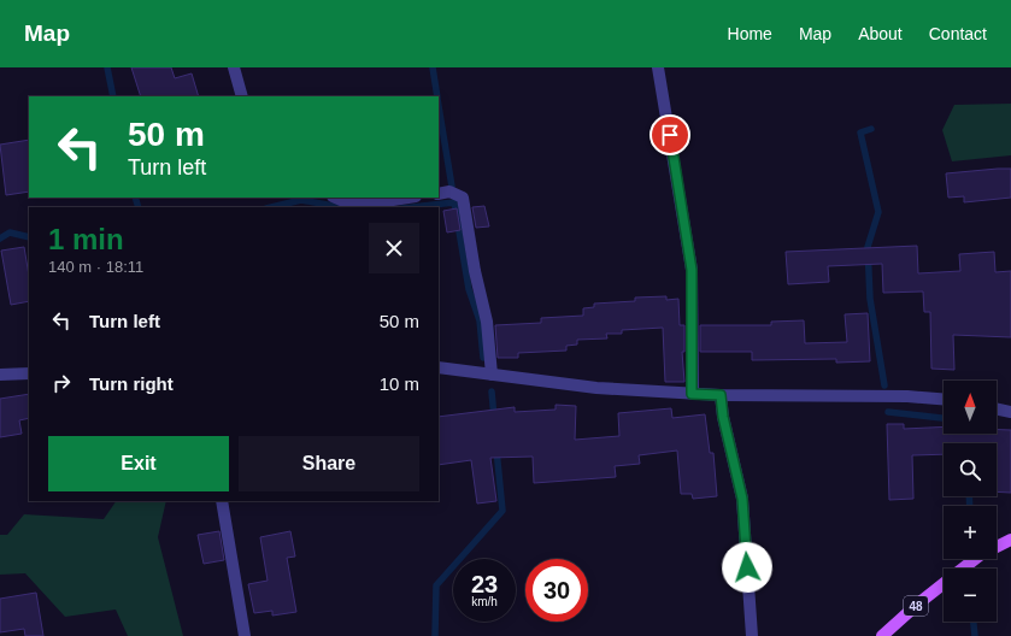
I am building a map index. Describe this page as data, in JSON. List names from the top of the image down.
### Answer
{
  "streets": {
    "main road": ["48"]
  },
  "north": "top",
  "page": {
    "header": "Map",
    "nav": [
      "Home",
      "Map",
      "About",
      "Contact"
    ],
    "turn": ["50 m", "Turn left"],
    "heading": ["1 min", "140 m · 18:11"],
    "list": [
      {
        "name": "Turn left",
        "value": "50 m"
      },
      {
        "name": "Turn right",
        "value": "10 m"
      }
    ],
    "map_buttons": ["+", "−"],
    "buttons": ["Exit", "Share"],
    "speed": "23 km/h",
    "limit": "30"
  }
}
